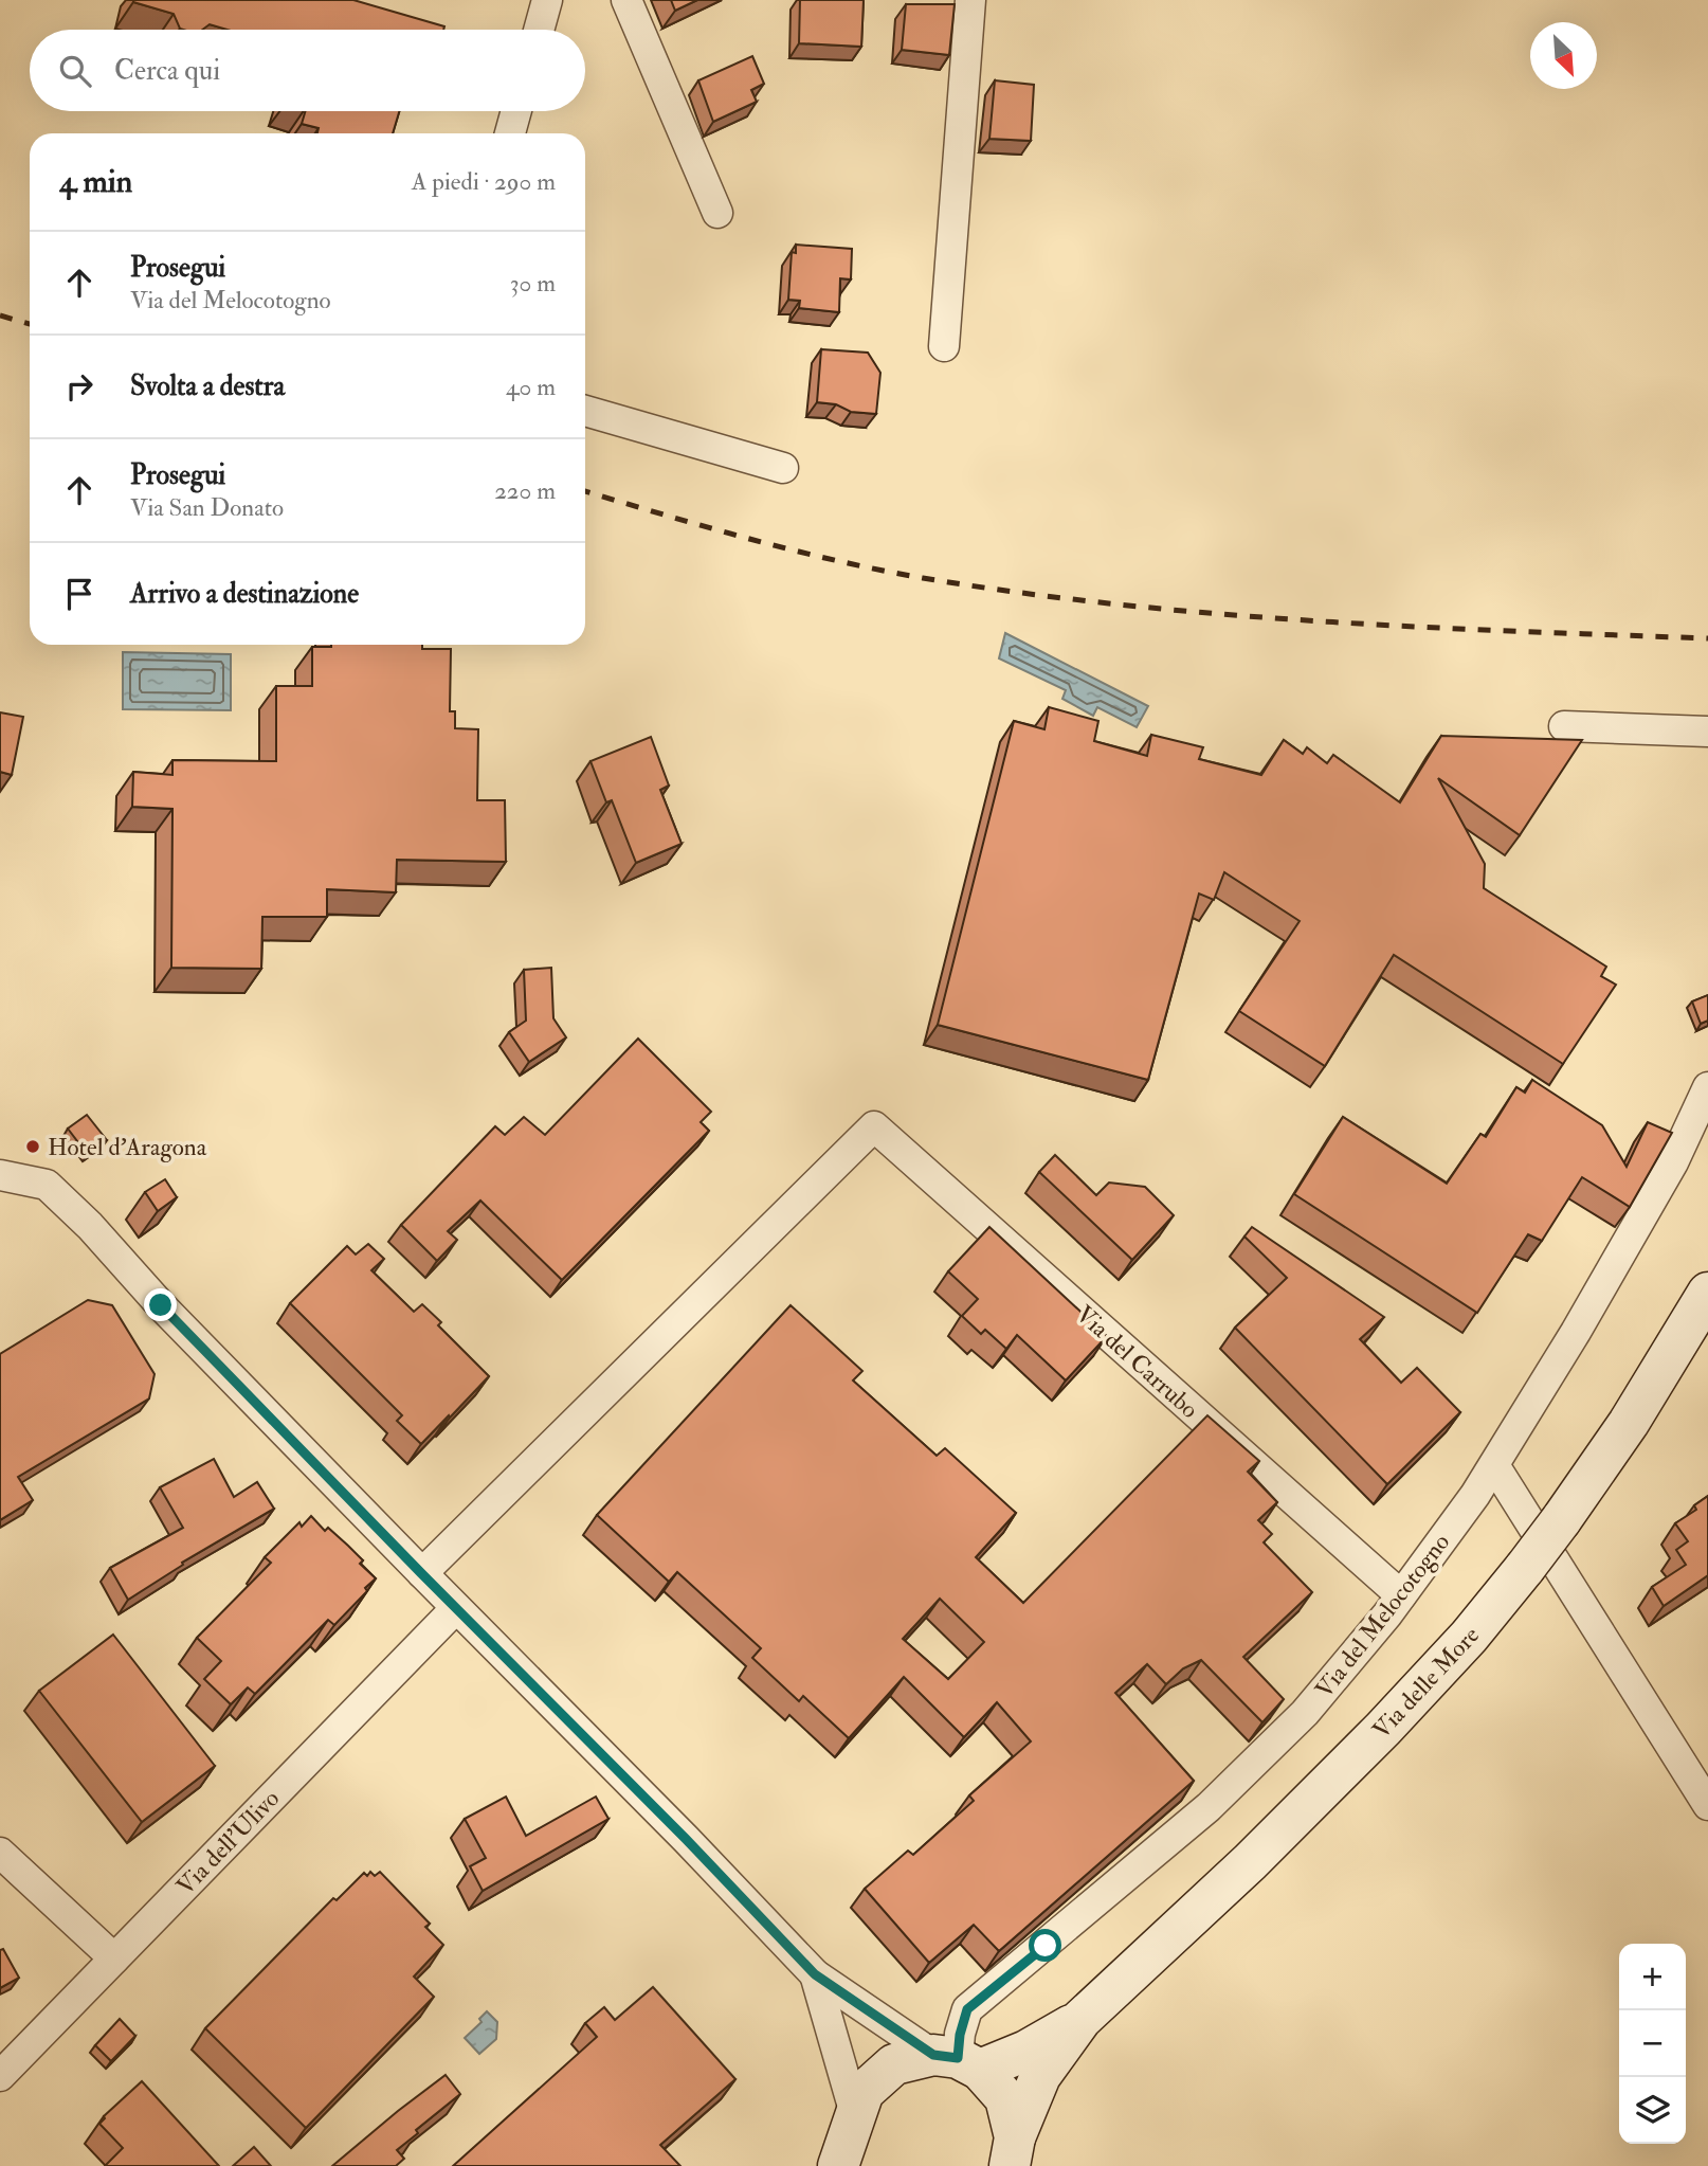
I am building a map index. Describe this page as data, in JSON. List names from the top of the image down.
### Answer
{
  "streets": {
    "main road": ["Via delle More"],
    "street": ["Via del Carrubo", "Via del Melocotogno", "Via dell'Ulivo"]
  },
  "crossings": [
    ["Via del Carrubo", "Via del Melocotogno"]
  ],
  "places": ["Hotel d'Aragona"],
  "north": "bottom right",
  "page": {
    "search": "Cerca qui",
    "heading": ["4 min", "A piedi · 290 m"],
    "list": [
      ["Prosegui", "Via del Melocotogno", "30 m"],
      ["Svolta a destra", "40 m"],
      ["Prosegui", "Via San Donato", "220 m"],
      "Arrivo a destinazione"
    ],
    "map_buttons": ["+", "−"]
  }
}
